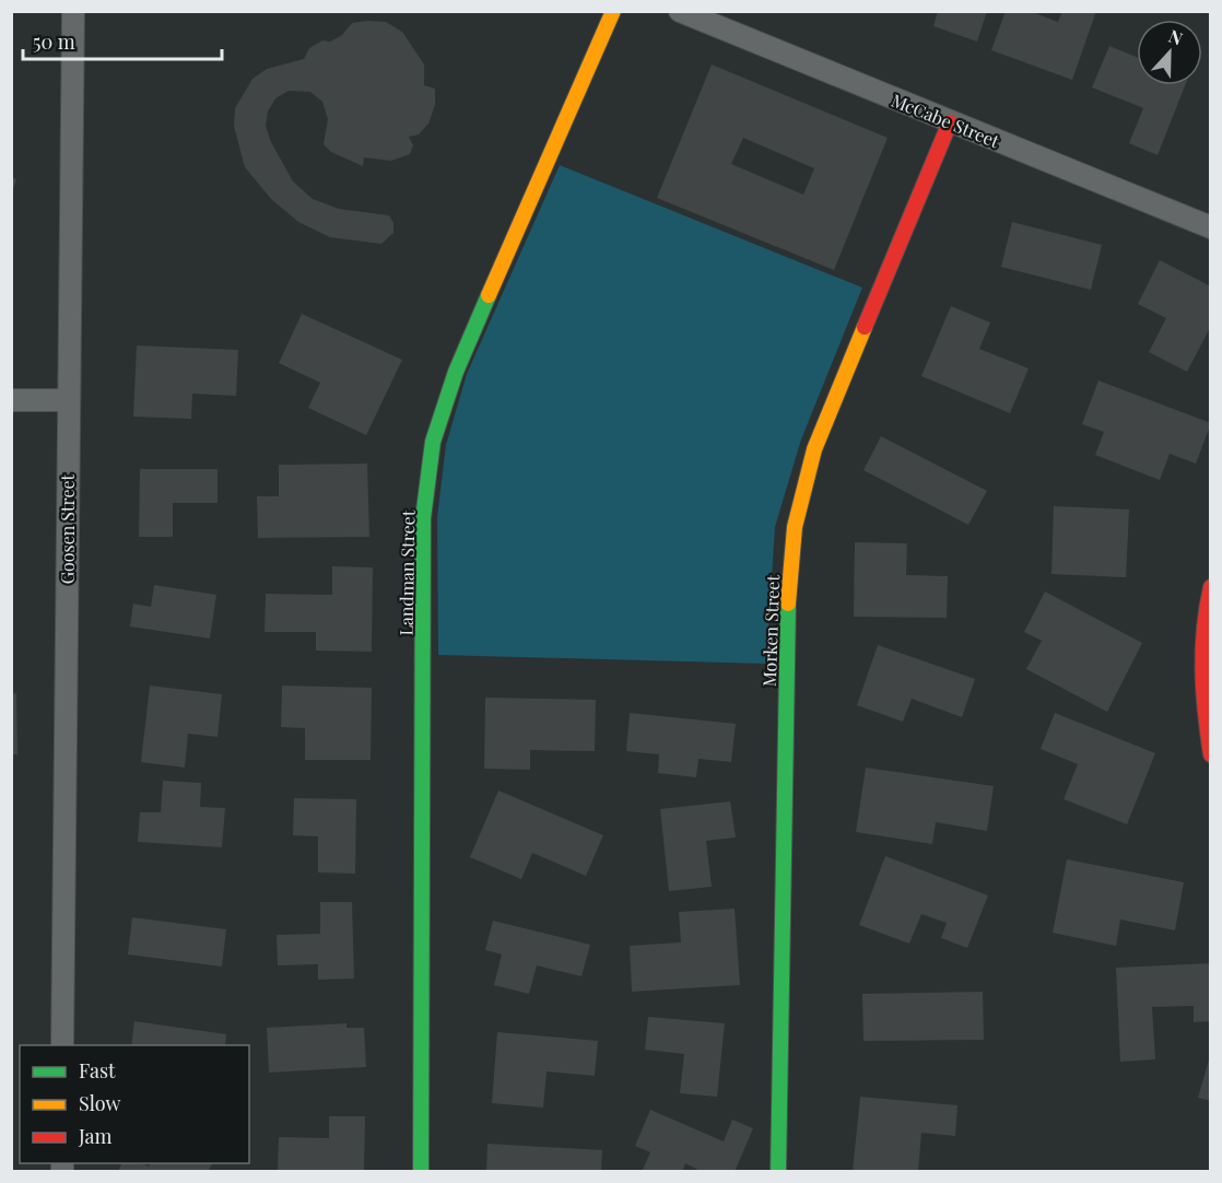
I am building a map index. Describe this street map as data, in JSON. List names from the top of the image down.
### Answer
{
  "streets": {
    "street": [
      "McCabe Street",
      "Goosen Street",
      "Landman Street",
      "Morken Street"
    ]
  },
  "crossings": [
    ["McCabe Street", "Morken Street"]
  ],
  "legend": ["Fast", "Slow", "Jam"],
  "scale_bar": "50 m",
  "north": "top"
}
